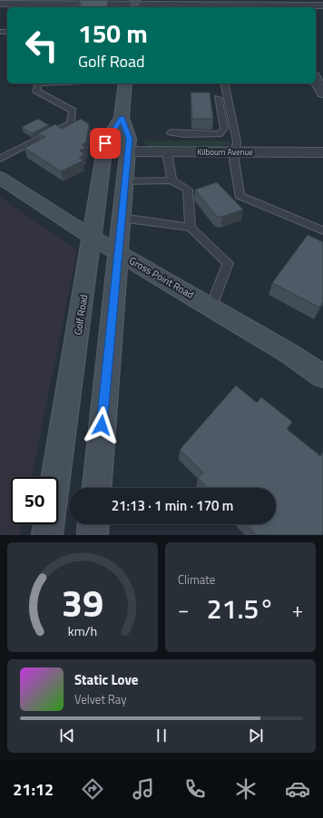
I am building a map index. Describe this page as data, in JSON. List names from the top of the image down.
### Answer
{
  "streets": {
    "main road": ["Gross Point Road", "Golf Road"],
    "street": ["Kilbourn Avenue"]
  },
  "crossings": [
    ["Kilbourn Avenue", "Golf Road"],
    ["Gross Point Road", "Golf Road"]
  ],
  "page": {
    "turn": ["150 m", "Golf Road"],
    "limit": "50",
    "trip": "21:13 · 1 min · 170 m",
    "tile": "Climate",
    "heat": ["−", "21.5°", "+"],
    "song": ["Static Love", "Velvet Ray"],
    "tabs": "21:12",
    "gauge": ["39", "km/h"]
  }
}
